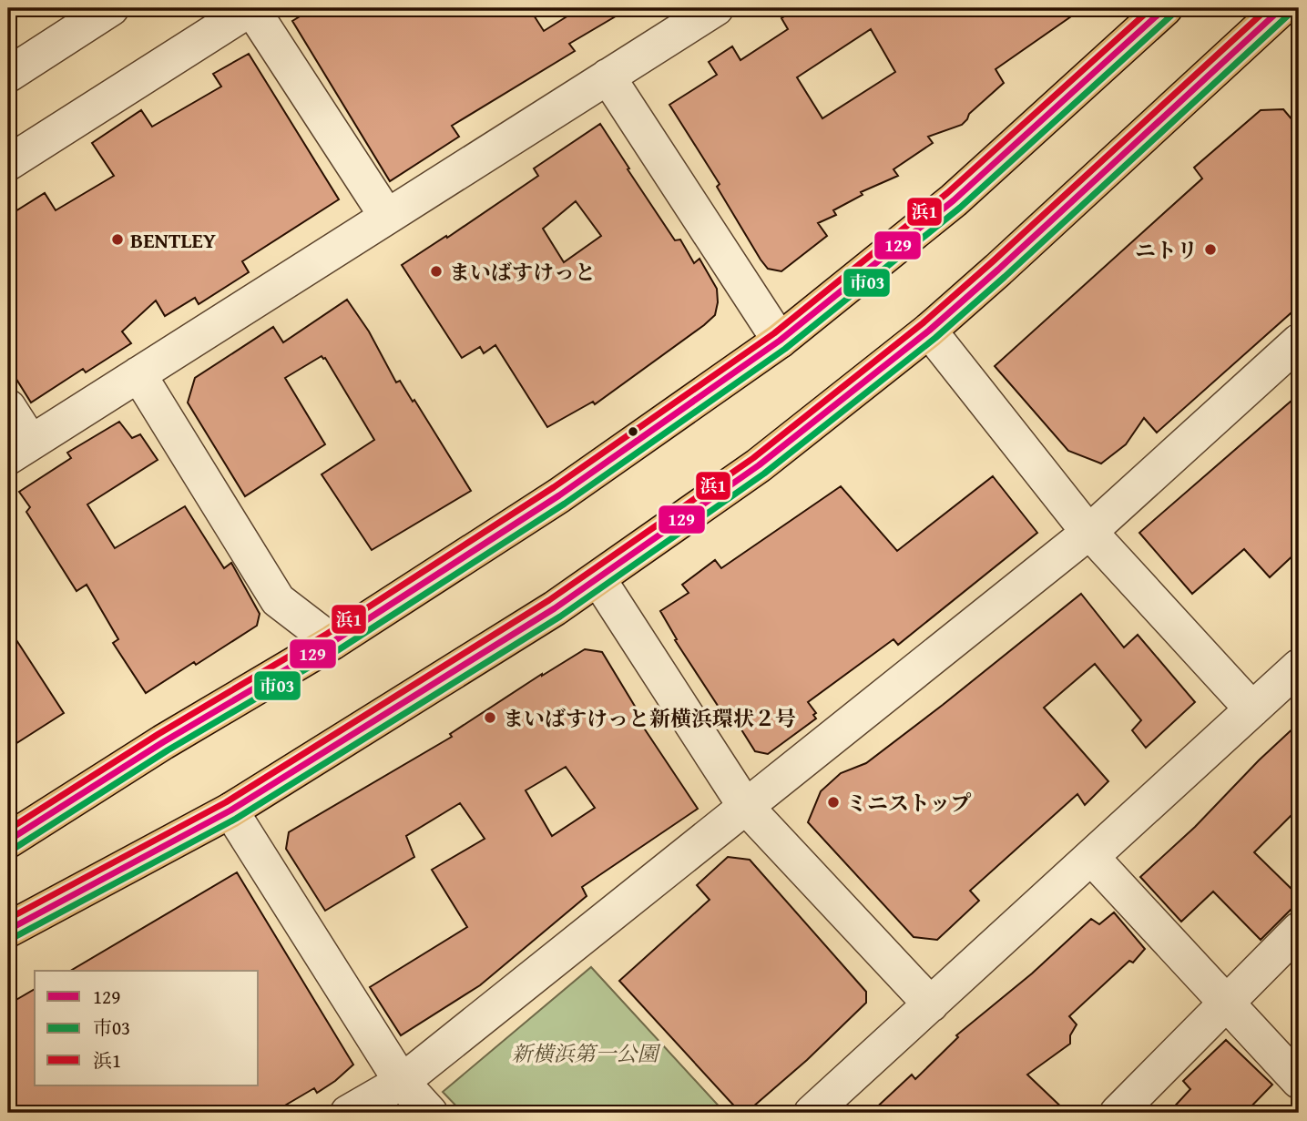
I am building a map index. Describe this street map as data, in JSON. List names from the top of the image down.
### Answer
{
  "parks": ["新横浜第一公園"],
  "places": [
    "BENTLEY",
    "ニトリ",
    "まいばすけっと",
    "まいばすけっと新横浜環状２号",
    "ミニストップ"
  ],
  "lines": ["transit line 129", "transit line 浜1", "transit line 市03"],
  "legend": ["129", "市03", "浜1"]
}
